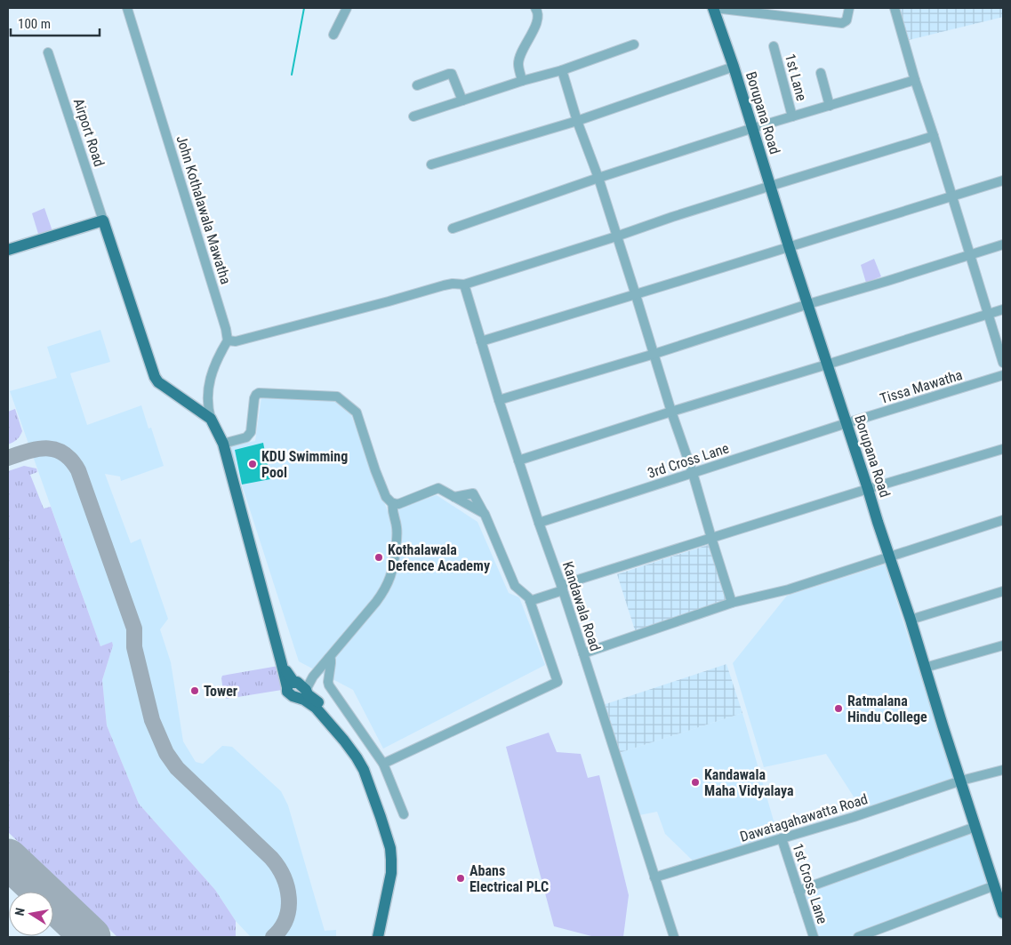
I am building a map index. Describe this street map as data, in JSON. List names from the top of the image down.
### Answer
{
  "streets": {
    "main road": ["Borupana Road"],
    "street": [
      "1st Lane",
      "Airport Road",
      "John Kothalawala Mawatha",
      "Tissa Mawatha",
      "3rd Cross Lane",
      "Kandawala Road",
      "Dawatagahawatta Road",
      "1st Cross Lane"
    ]
  },
  "crossings": [
    ["Borupana Road", "Tissa Mawatha"],
    ["Borupana Road", "3rd Cross Lane"],
    ["Borupana Road", "Dawatagahawatta Road"],
    ["Tissa Mawatha", "3rd Cross Lane"],
    ["3rd Cross Lane", "Kandawala Road"],
    ["Kandawala Road", "Dawatagahawatta Road"],
    ["Dawatagahawatta Road", "1st Cross Lane"]
  ],
  "places": [
    "KDU Swimming Pool",
    "Kothalawala Defence Academy",
    "Tower",
    "Ratmalana Hindu College",
    "Kandawala Maha Vidyalaya",
    "Abans Electrical PLC"
  ],
  "scale_bar": "100 m",
  "north": "left"
}
